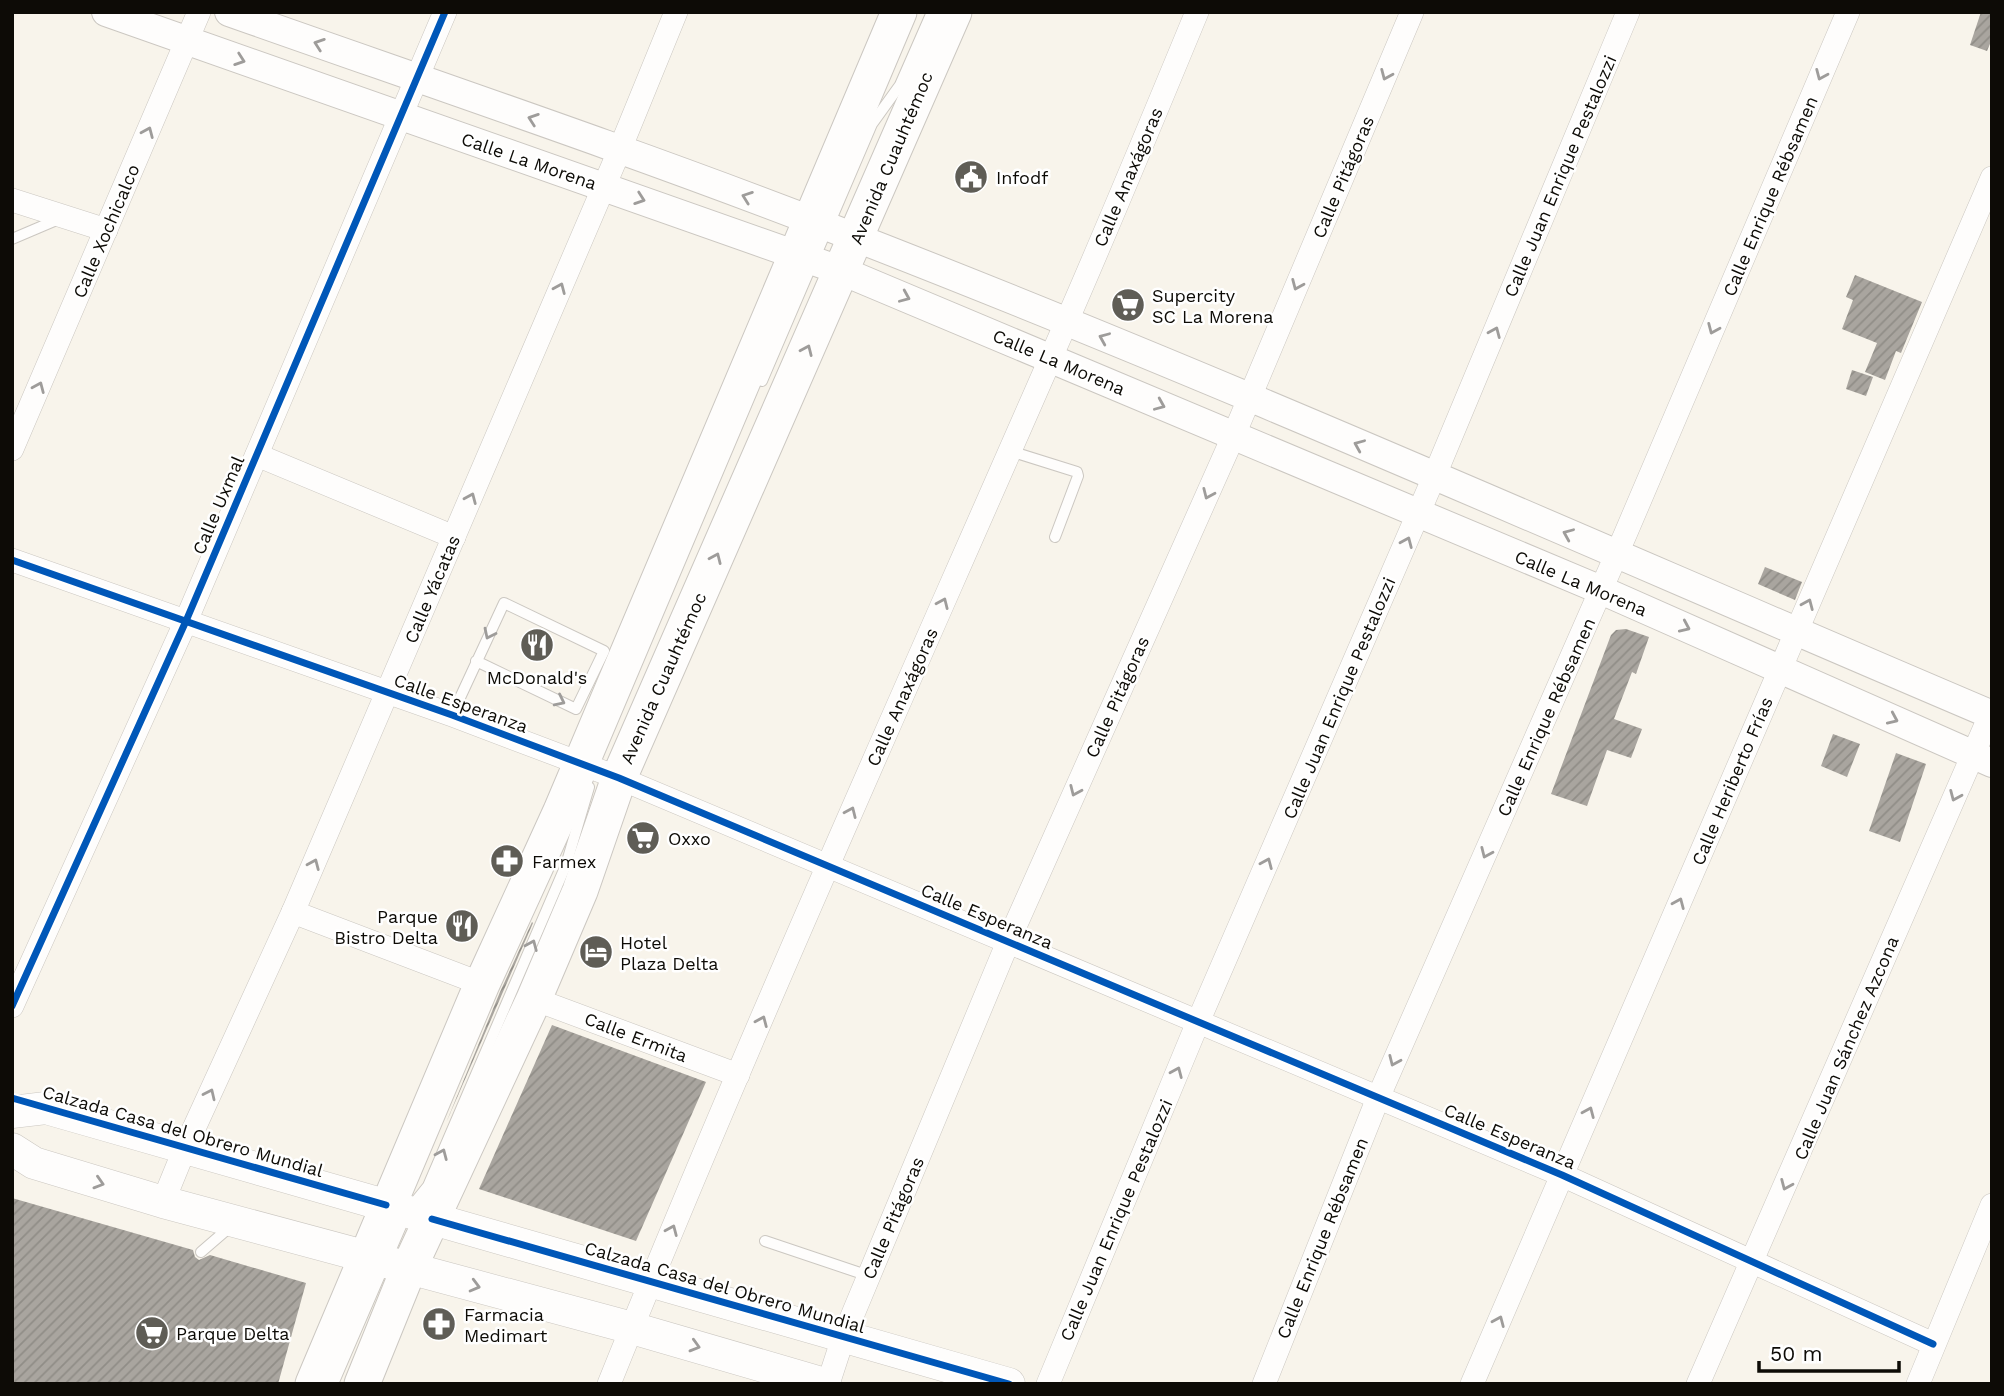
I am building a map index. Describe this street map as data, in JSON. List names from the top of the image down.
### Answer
{
  "streets": {
    "main road": ["Avenida Cuauhtémoc", "Calzada Casa del Obrero Mundial"],
    "street": [
      "Calle La Morena",
      "Calle Juan Enrique Pestalozzi",
      "Calle Anaxágoras",
      "Calle Pitágoras",
      "Calle Enrique Rébsamen",
      "Calle Xochicalco",
      "Calle Uxmal",
      "Calle Yácatas",
      "Calle Esperanza",
      "Calle Heriberto Frías",
      "Calle Ermita",
      "Calle Juan Sánchez Azcona"
    ]
  },
  "crossings": [
    ["Avenida Cuauhtémoc", "Calle La Morena"],
    ["Avenida Cuauhtémoc", "Calle Esperanza"],
    ["Avenida Cuauhtémoc", "Calle Ermita"],
    ["Avenida Cuauhtémoc", "Calzada Casa del Obrero Mundial"],
    ["Calle La Morena", "Calle Juan Enrique Pestalozzi"],
    ["Calle La Morena", "Calle Anaxágoras"],
    ["Calle La Morena", "Calle Pitágoras"],
    ["Calle La Morena", "Calle Enrique Rébsamen"],
    ["Calle La Morena", "Calle Xochicalco"],
    ["Calle La Morena", "Calle Uxmal"],
    ["Calle La Morena", "Calle Yácatas"],
    ["Calle La Morena", "Calle Heriberto Frías"],
    ["Calle La Morena", "Calle Juan Sánchez Azcona"],
    ["Calle Juan Enrique Pestalozzi", "Calle Esperanza"],
    ["Calle Anaxágoras", "Calle Esperanza"],
    ["Calle Anaxágoras", "Calle Ermita"],
    ["Calle Anaxágoras", "Calzada Casa del Obrero Mundial"],
    ["Calle Pitágoras", "Calle Esperanza"],
    ["Calle Pitágoras", "Calzada Casa del Obrero Mundial"],
    ["Calle Enrique Rébsamen", "Calle Esperanza"],
    ["Calle Uxmal", "Calle Esperanza"],
    ["Calle Yácatas", "Calle Esperanza"],
    ["Calle Yácatas", "Calzada Casa del Obrero Mundial"],
    ["Calle Esperanza", "Calle Heriberto Frías"],
    ["Calle Esperanza", "Calle Juan Sánchez Azcona"]
  ],
  "one_way": [
    "Calle Juan Enrique Pestalozzi",
    "Calle Anaxágoras",
    "Calle Pitágoras",
    "Calle Enrique Rébsamen",
    "Calle Xochicalco",
    "Calle Yácatas",
    "Calle Heriberto Frías",
    "Calle Juan Sánchez Azcona"
  ],
  "places": {
    "public building": ["Infodf"],
    "supermarket": ["Supercity SC La Morena", "Oxxo", "Parque Delta"],
    "restaurant": ["McDonald's", "Parque Bistro Delta"],
    "pharmacy": ["Farmex", "Farmacia Medimart"],
    "hotel": ["Hotel Plaza Delta"]
  },
  "scale_bar": "50 m"
}
